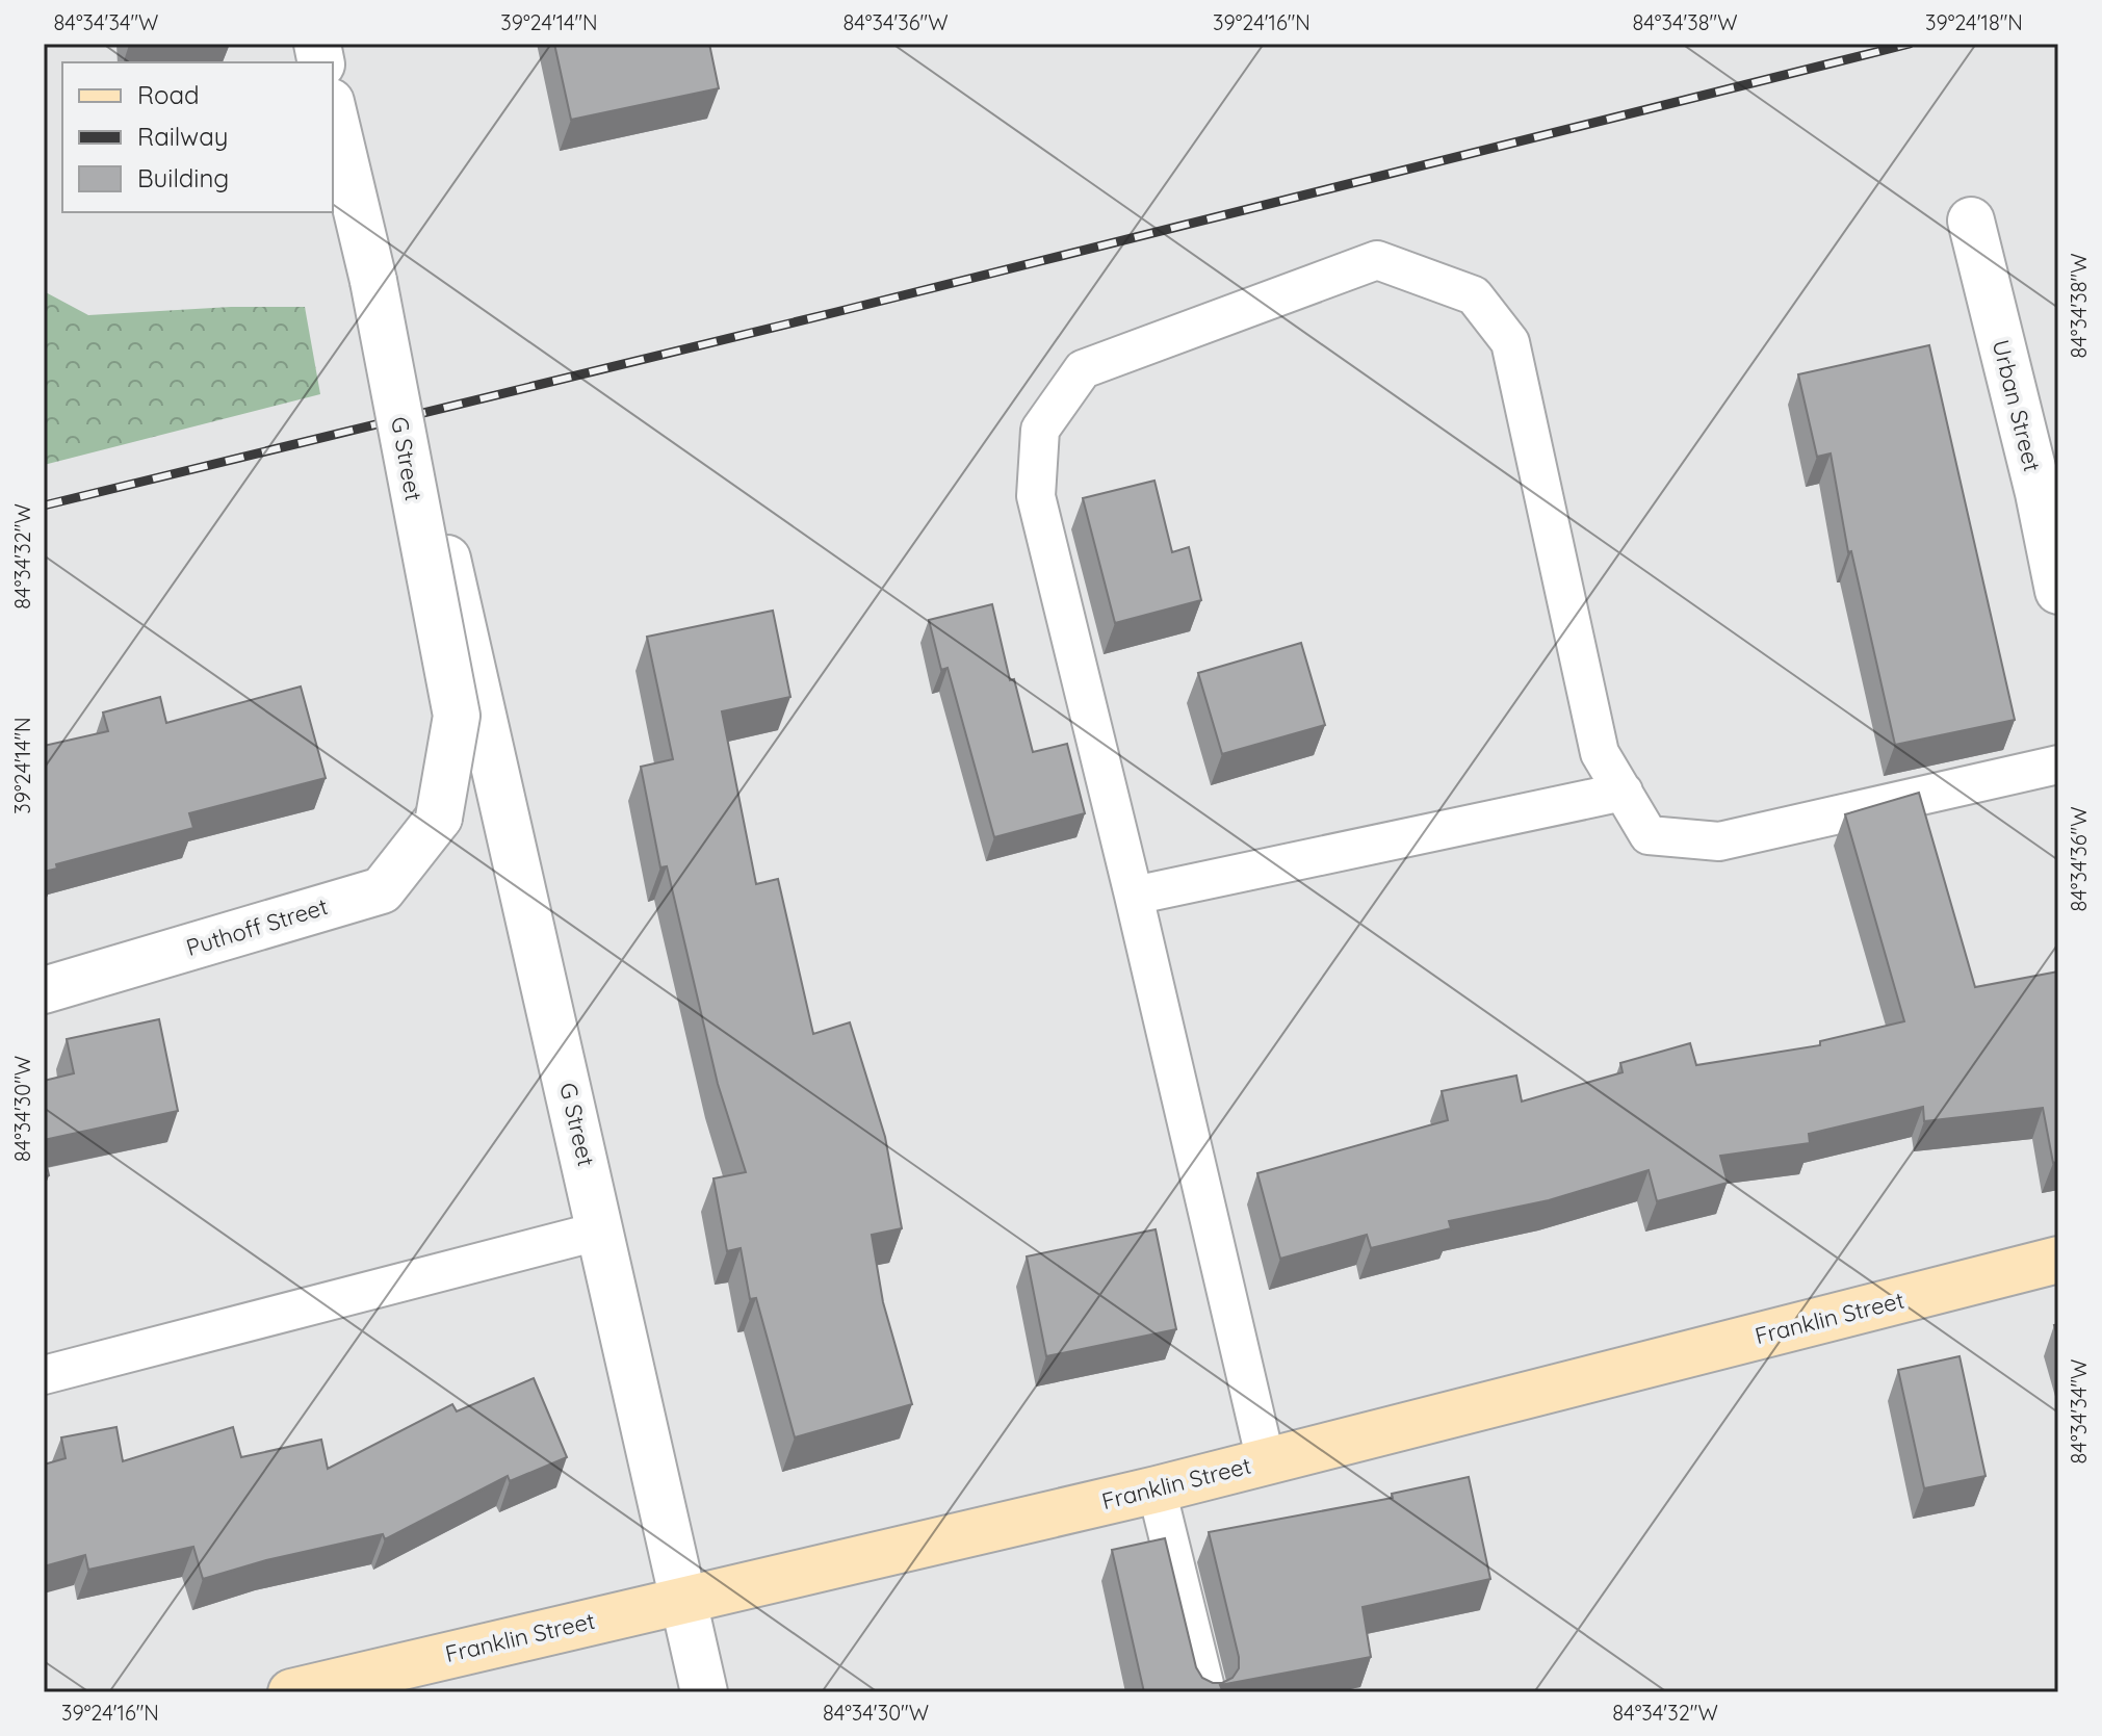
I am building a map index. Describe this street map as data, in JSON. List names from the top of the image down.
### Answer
{
  "streets": {
    "street": [
      "Urban Street",
      "G Street",
      "Puthoff Street",
      "Franklin Street"
    ]
  },
  "crossings": [
    ["G Street", "Puthoff Street"],
    ["G Street", "Franklin Street"]
  ],
  "legend": ["Road", "Railway", "Building"],
  "coordinates": [
    "84°34'34\"W",
    "39°24'14\"N",
    "84°34'36\"W",
    "39°24'16\"N",
    "84°34'38\"W",
    "39°24'18\"N",
    "84°34'32\"W",
    "84°34'30\"W"
  ]
}
